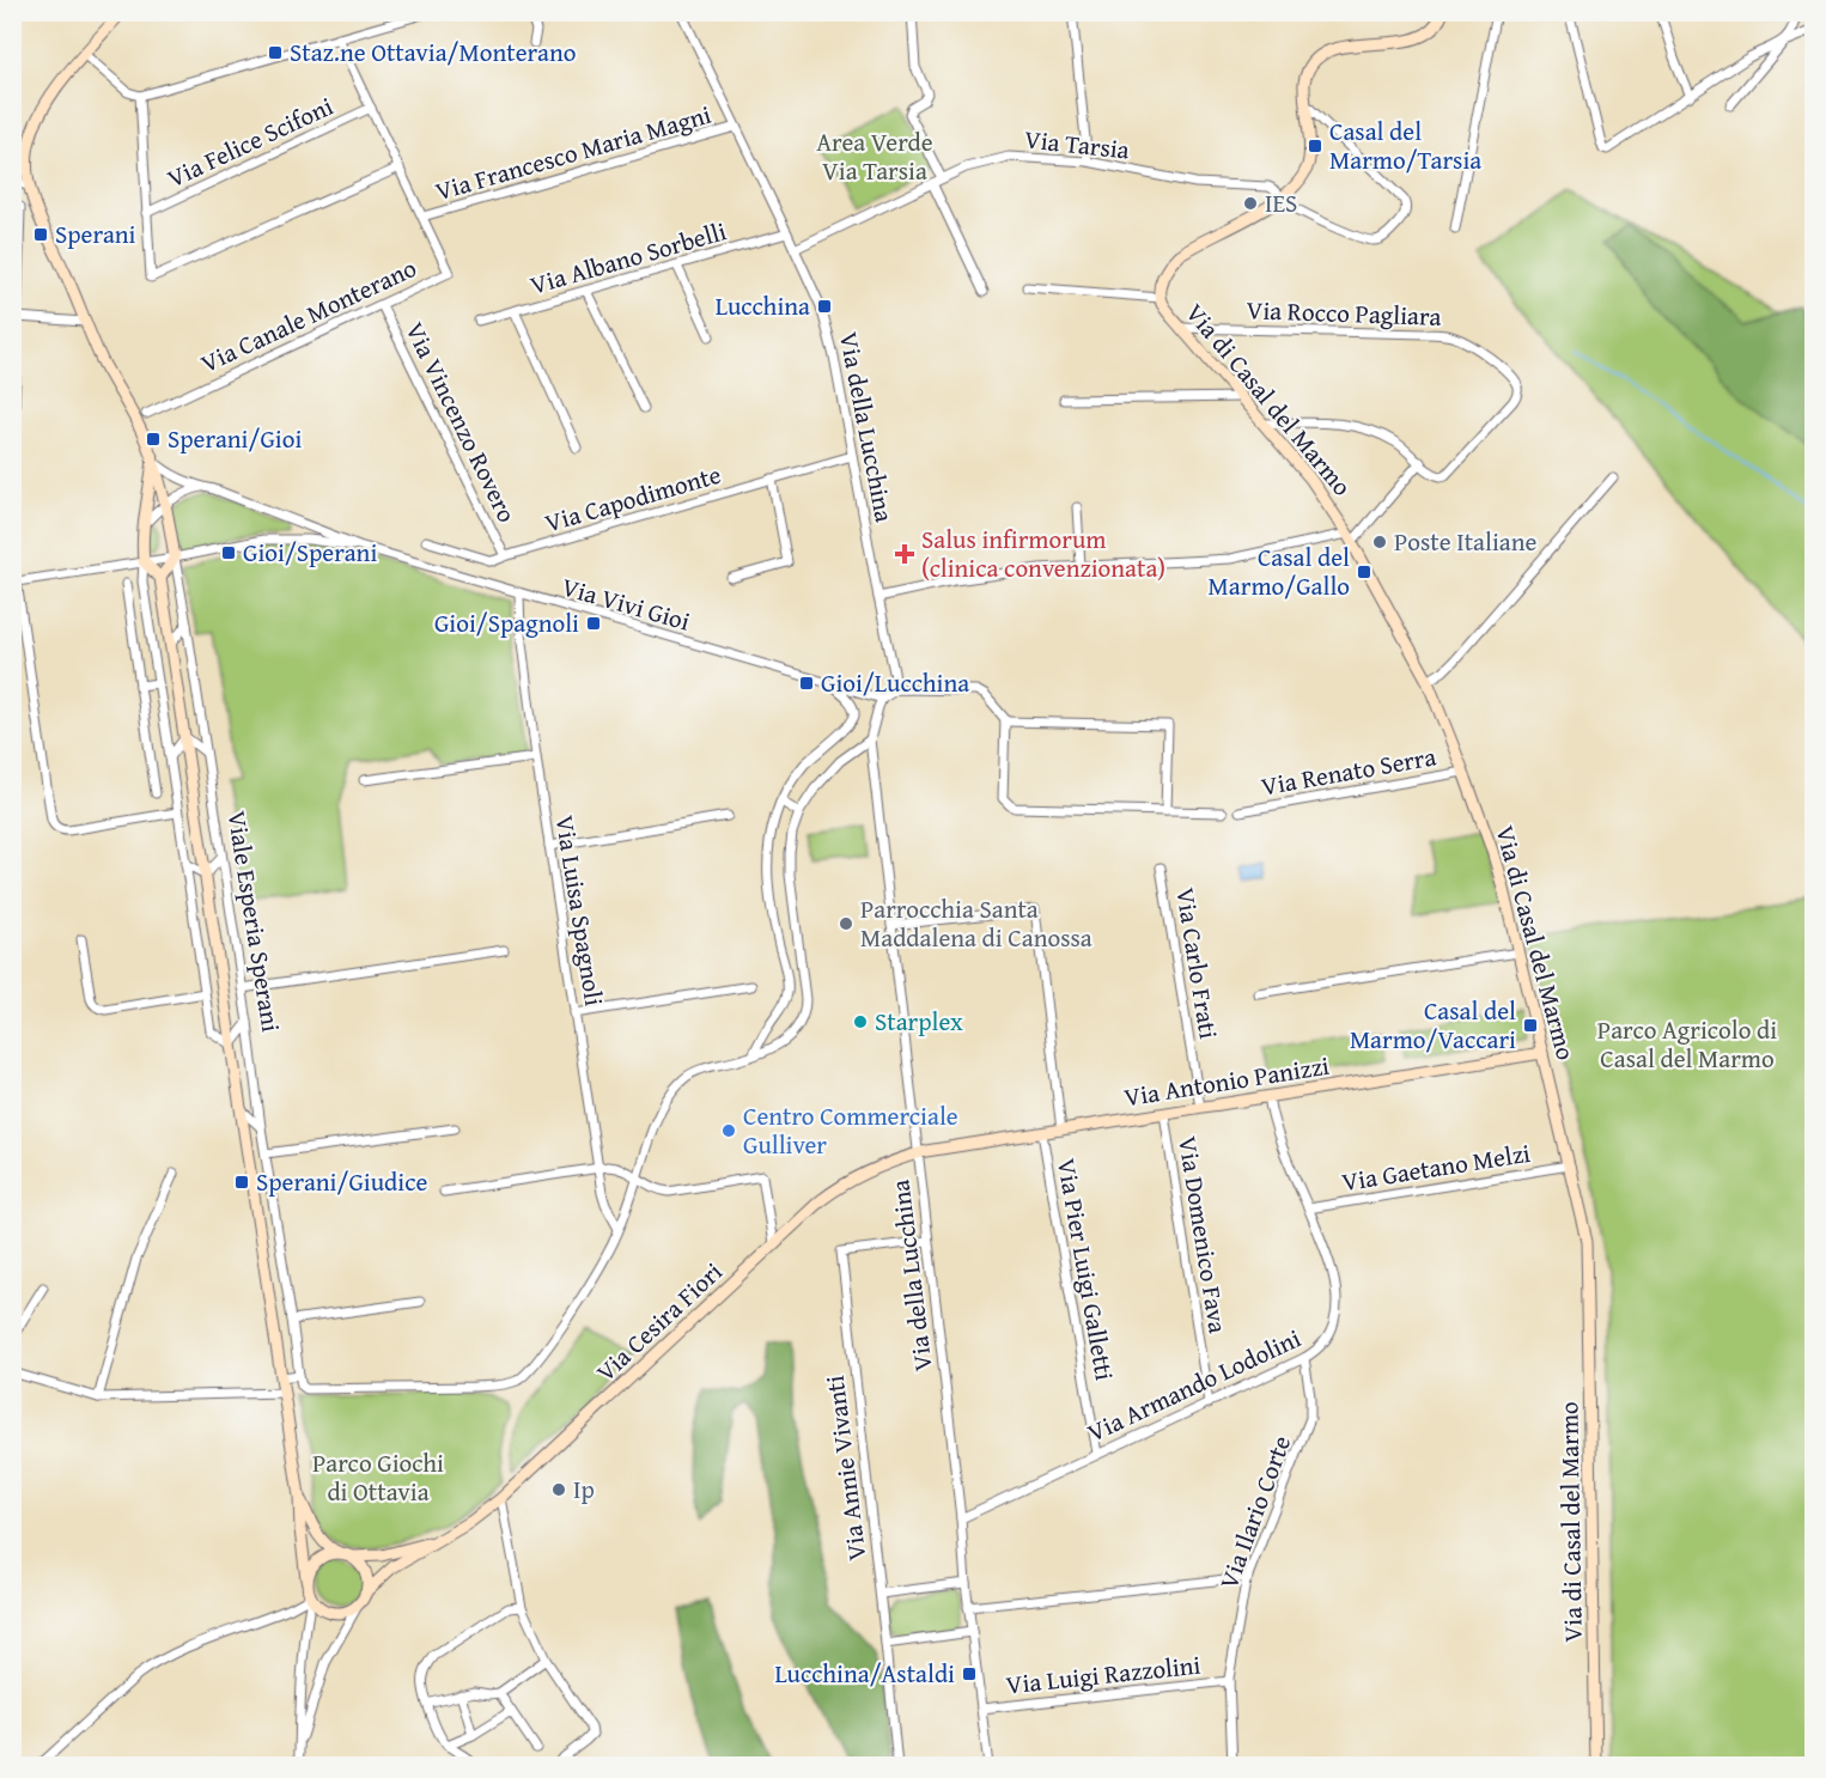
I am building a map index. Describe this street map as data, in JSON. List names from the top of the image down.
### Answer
{
  "streets": {
    "street": [
      "Via Felice Scifoni",
      "Via Tarsia",
      "Via Francesco Maria Magni",
      "Via Albano Sorbelli",
      "Via Rocco Pagliara",
      "Via Canale Monterano",
      "Via di Casal del Marmo",
      "Via Vincenzo Rovero",
      "Via della Lucchina",
      "Via Capodimonte",
      "Via Vivi Gioi",
      "Via Renato Serra",
      "Via Luisa Spagnoli",
      "Viale Esperia Sperani",
      "Via Carlo Frati",
      "Via Antonio Panizzi",
      "Via Gaetano Melzi",
      "Via Domenico Fava",
      "Via Pier Luigi Galletti",
      "Via Cesira Fiori",
      "Via Armando Lodolini",
      "Via Annie Vivanti",
      "Via Ilario Corte",
      "Via Luigi Razzolini"
    ]
  },
  "crossings": [
    ["Via Felice Scifoni", "Via Canale Monterano"],
    ["Via Tarsia", "Via di Casal del Marmo"],
    ["Via Tarsia", "Via della Lucchina"],
    ["Via Francesco Maria Magni", "Via Canale Monterano"],
    ["Via Francesco Maria Magni", "Via della Lucchina"],
    ["Via Albano Sorbelli", "Via della Lucchina"],
    ["Via Rocco Pagliara", "Via di Casal del Marmo"],
    ["Via Canale Monterano", "Via Vincenzo Rovero"],
    ["Via di Casal del Marmo", "Via Renato Serra"],
    ["Via di Casal del Marmo", "Via Antonio Panizzi"],
    ["Via di Casal del Marmo", "Via Gaetano Melzi"],
    ["Via Vincenzo Rovero", "Via Capodimonte"],
    ["Via della Lucchina", "Via Capodimonte"],
    ["Via della Lucchina", "Via Vivi Gioi"],
    ["Via della Lucchina", "Via Antonio Panizzi"],
    ["Via della Lucchina", "Via Cesira Fiori"],
    ["Via della Lucchina", "Via Armando Lodolini"],
    ["Via della Lucchina", "Via Annie Vivanti"],
    ["Via della Lucchina", "Via Luigi Razzolini"],
    ["Via Vivi Gioi", "Via Luisa Spagnoli"],
    ["Via Vivi Gioi", "Viale Esperia Sperani"],
    ["Viale Esperia Sperani", "Via Cesira Fiori"],
    ["Via Carlo Frati", "Via Antonio Panizzi"],
    ["Via Antonio Panizzi", "Via Domenico Fava"],
    ["Via Antonio Panizzi", "Via Pier Luigi Galletti"],
    ["Via Antonio Panizzi", "Via Cesira Fiori"],
    ["Via Antonio Panizzi", "Via Armando Lodolini"],
    ["Via Gaetano Melzi", "Via Armando Lodolini"],
    ["Via Domenico Fava", "Via Armando Lodolini"],
    ["Via Pier Luigi Galletti", "Via Armando Lodolini"],
    ["Via Armando Lodolini", "Via Ilario Corte"],
    ["Via Ilario Corte", "Via Luigi Razzolini"]
  ],
  "parks": ["Area Verde Via Tarsia", "Parco Agricolo di Casal del Marmo", "Parco Giochi di Ottavia"],
  "places": {
    "transit": [
      "Staz.ne Ottavia/Monterano",
      "Casal del Marmo/Tarsia",
      "Sperani",
      "Lucchina",
      "Sperani/Gioi",
      "Gioi/Sperani",
      "Casal del Marmo/Gallo",
      "Gioi/Spagnoli",
      "Gioi/Lucchina",
      "Casal del Marmo/Vaccari",
      "Sperani/Giudice",
      "Lucchina/Astaldi"
    ],
    "other": [
      "IES",
      "Poste Italiane",
      "Parrocchia Santa Maddalena di Canossa",
      "Starplex",
      "Centro Commerciale Gulliver",
      "Ip"
    ],
    "health": ["Salus infirmorum (clinica convenzionata)"]
  }
}
